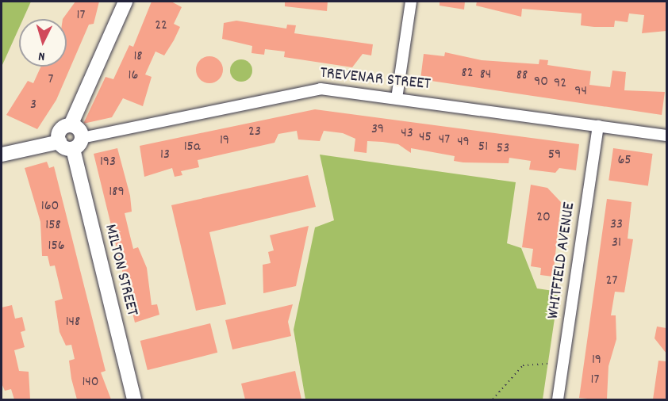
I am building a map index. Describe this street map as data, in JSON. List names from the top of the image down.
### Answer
{
  "streets": {
    "main road": ["MILTON STREET"],
    "street": ["TREVENAR STREET", "WHITFIELD AVENUE"]
  },
  "crossings": [
    ["TREVENAR STREET", "WHITFIELD AVENUE"],
    ["TREVENAR STREET", "MILTON STREET"]
  ],
  "house_numbers": [
    "17",
    "22",
    "18",
    "82",
    "84",
    "16",
    "88",
    "7",
    "90",
    "92",
    "94",
    "3",
    "39",
    "23",
    "43",
    "45",
    "47",
    "19",
    "49",
    "15a",
    "51",
    "53",
    "13",
    "59",
    "65",
    "193",
    "189",
    "160",
    "20",
    "33",
    "158",
    "31",
    "156",
    "27",
    "148",
    "19",
    "17",
    "140"
  ],
  "north": "bottom"
}
